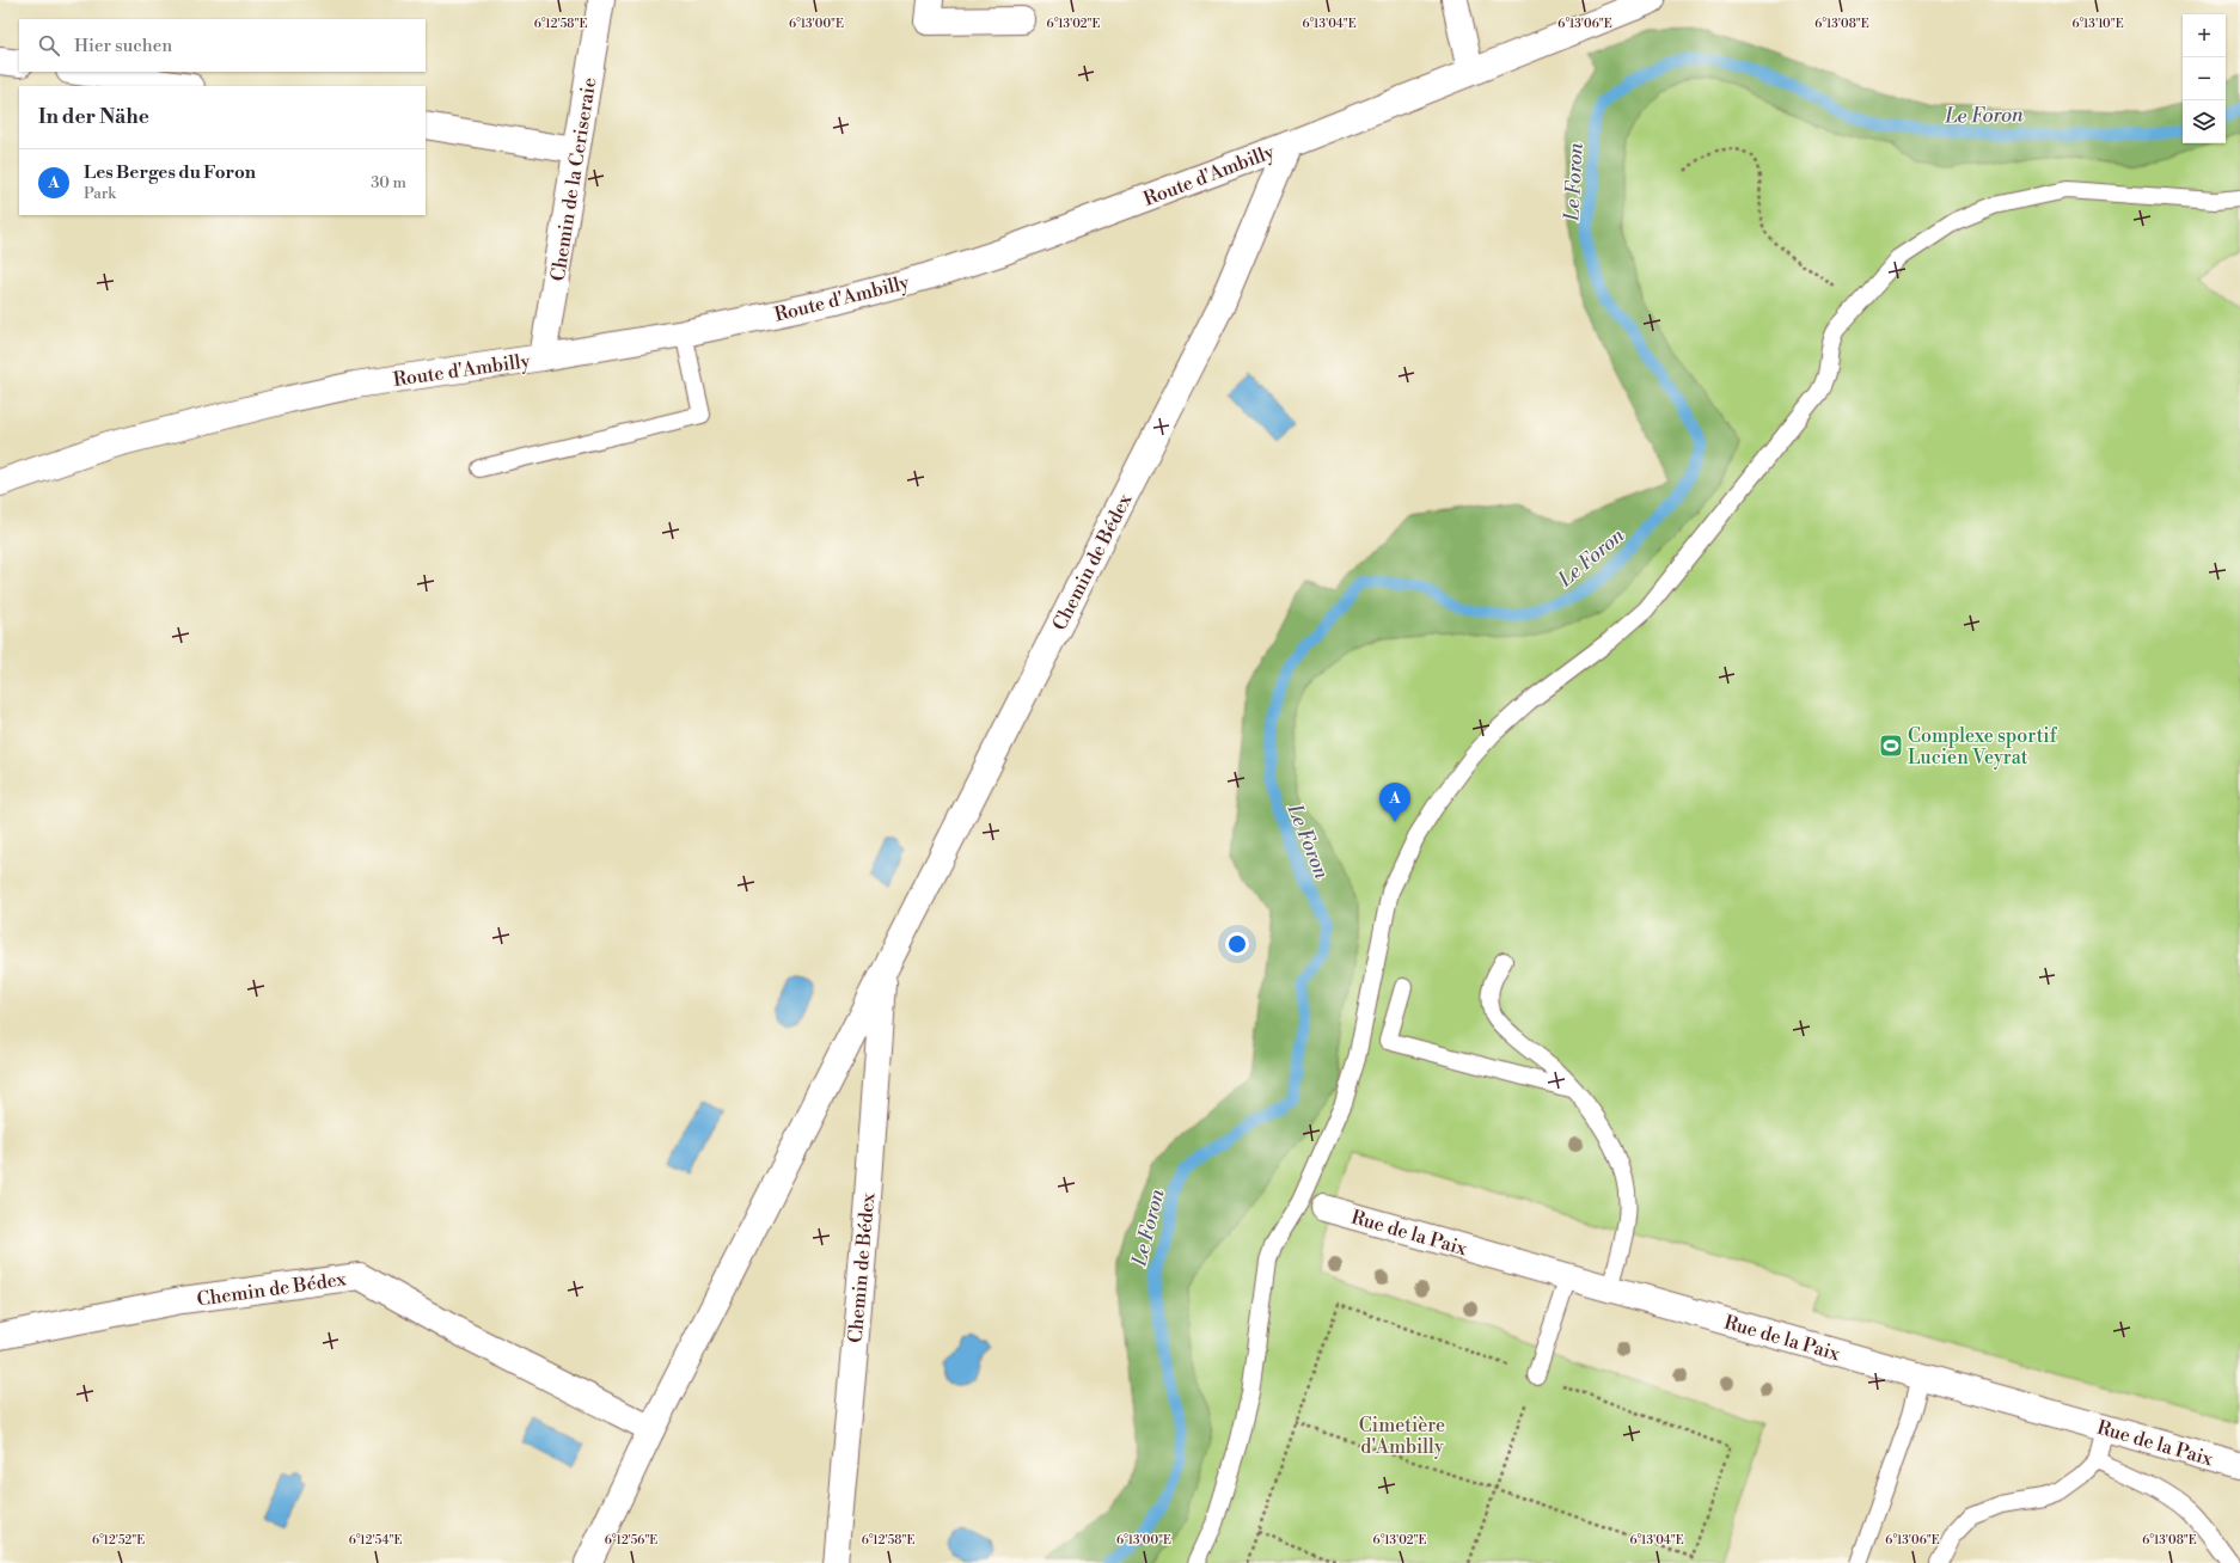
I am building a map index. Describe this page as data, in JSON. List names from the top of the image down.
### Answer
{
  "streets": {
    "street": [
      "Route d'Ambilly",
      "Chemin de la Ceriseraie",
      "Chemin de Bédex",
      "Rue de la Paix"
    ]
  },
  "crossings": [
    ["Route d'Ambilly", "Chemin de la Ceriseraie"],
    ["Route d'Ambilly", "Chemin de Bédex"]
  ],
  "water": ["Le Foron"],
  "parks": ["Cimetière d'Ambilly"],
  "places": {
    "sports": ["Complexe sportif Lucien Veyrat"]
  },
  "page": {
    "map_buttons": ["+", "−"],
    "search": "Hier suchen",
    "heading": "In der Nähe",
    "list": [
      {
        "mark": "A",
        "name": "Les Berges du Foron",
        "note": "Park",
        "value": "30 m"
      }
    ],
    "pins": "A"
  },
  "coordinates": [
    "6°12'58\"E",
    "6°13'00\"E",
    "6°13'02\"E",
    "6°13'04\"E",
    "6°13'06\"E",
    "6°13'08\"E",
    "6°13'10\"E",
    "6°12'52\"E",
    "6°12'54\"E",
    "6°12'56\"E"
  ]
}
